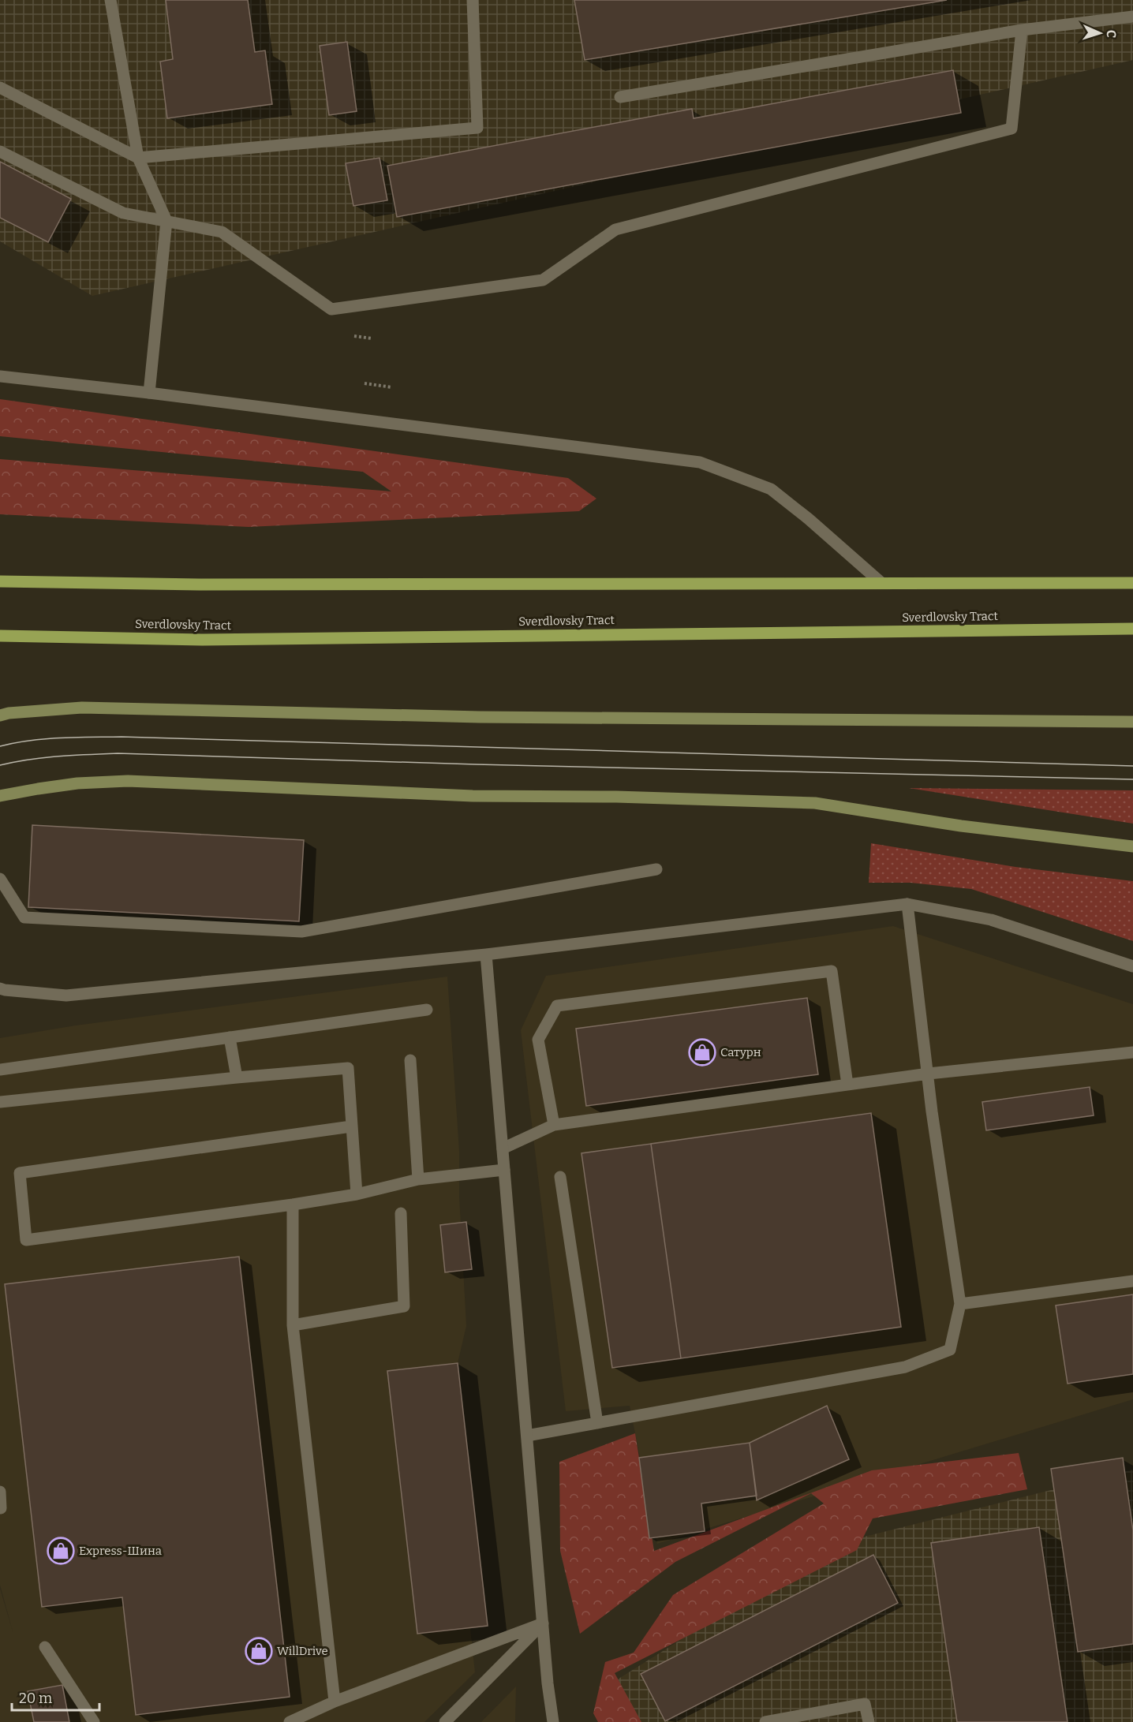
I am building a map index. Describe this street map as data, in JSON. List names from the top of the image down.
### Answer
{
  "streets": {
    "main road": ["Sverdlovsky Tract"]
  },
  "places": {
    "shop": ["Сатурн", "Express-Шина", "WillDrive"]
  },
  "scale_bar": "20 m",
  "north": "right"
}
